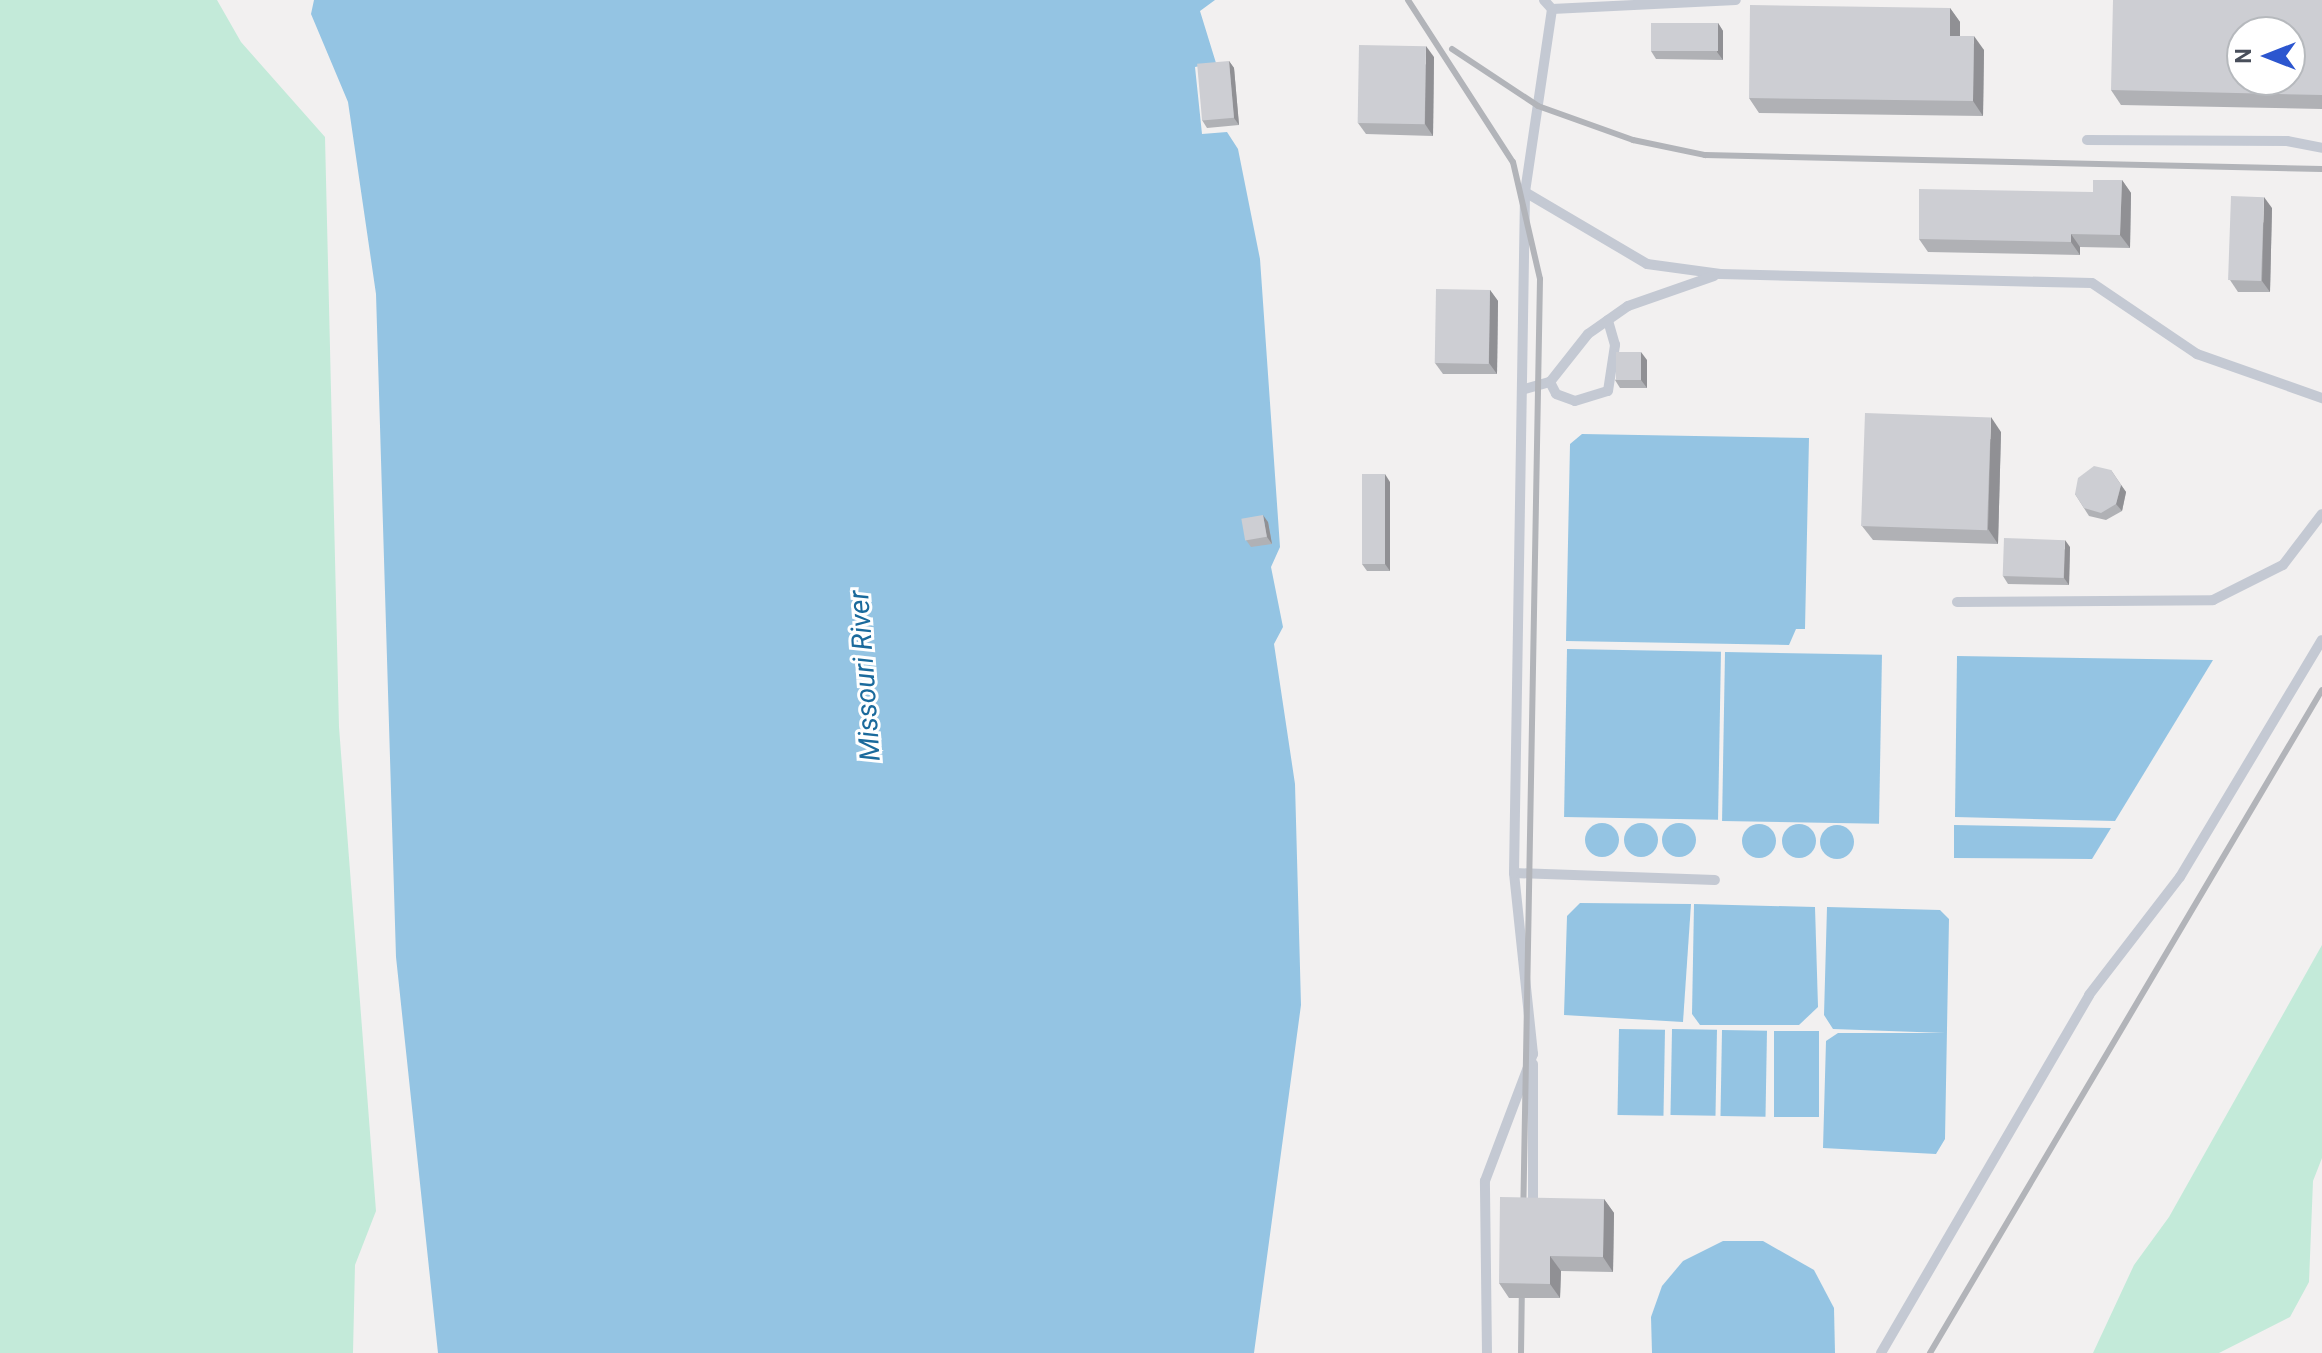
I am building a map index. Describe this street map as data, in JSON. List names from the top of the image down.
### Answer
{
  "water": ["Missouri River"],
  "north": "left"
}
